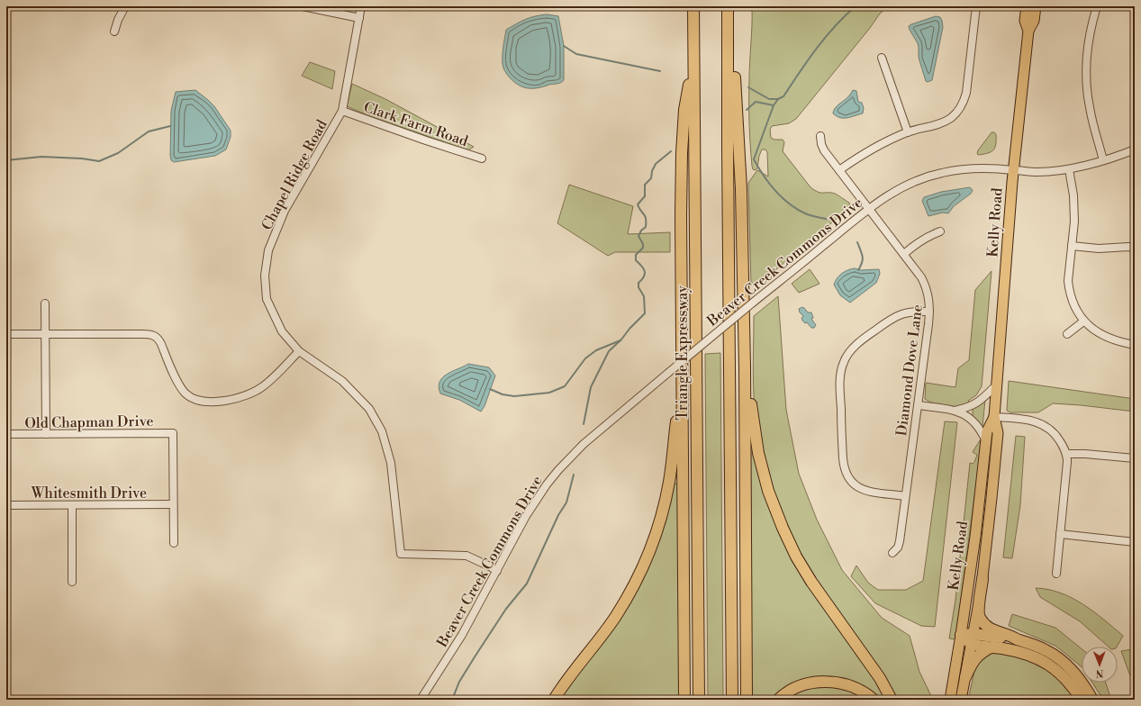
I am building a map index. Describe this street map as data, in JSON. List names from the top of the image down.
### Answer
{
  "streets": {
    "highway": ["Triangle Expressway"],
    "main road": ["Kelly Road"],
    "street": [
      "Clark Farm Road",
      "Chapel Ridge Road",
      "Beaver Creek Commons Drive",
      "Diamond Dove Lane",
      "Old Chapman Drive",
      "Whitesmith Drive"
    ]
  },
  "crossings": [
    ["Clark Farm Road", "Chapel Ridge Road"],
    ["Chapel Ridge Road", "Beaver Creek Commons Drive"],
    ["Kelly Road", "Beaver Creek Commons Drive"],
    ["Beaver Creek Commons Drive", "Diamond Dove Lane"],
    ["Old Chapman Drive", "Whitesmith Drive"]
  ],
  "north": "bottom"
}
